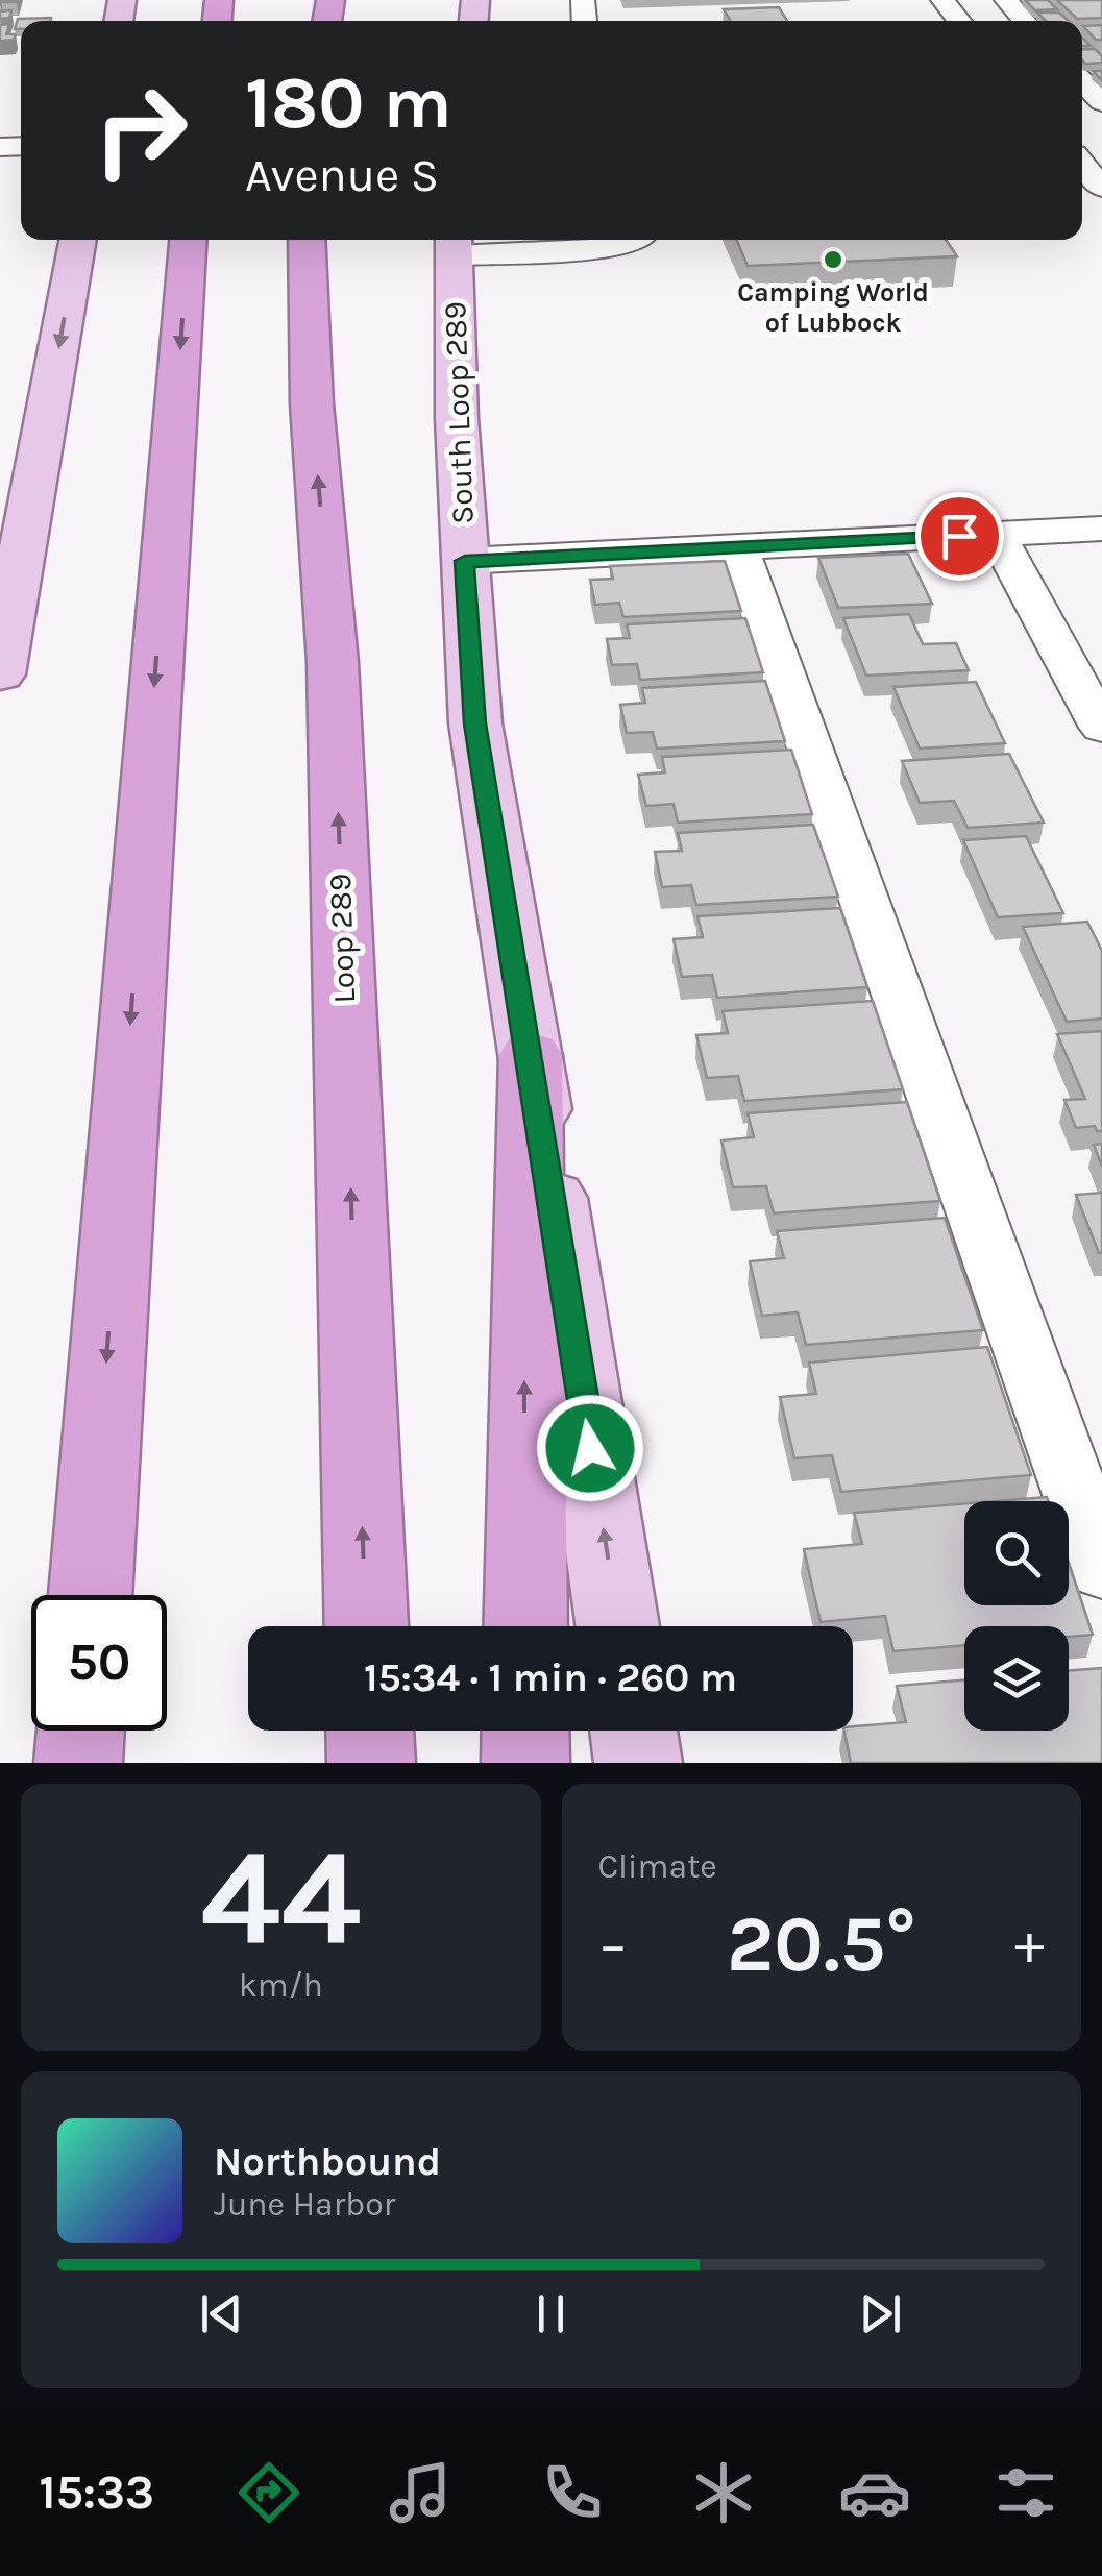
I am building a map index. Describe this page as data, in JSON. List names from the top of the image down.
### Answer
{
  "streets": {
    "highway": ["Loop 289"],
    "main road": ["South Loop 289"]
  },
  "one_way": ["South Loop 289"],
  "places": ["Camping World of Lubbock"],
  "page": {
    "turn": ["180 m", "Avenue S"],
    "limit": "50",
    "trip": "15:34 · 1 min · 260 m",
    "tile": [
      ["44", "km/h"],
      "Climate"
    ],
    "heat": ["−", "20.5°", "+"],
    "song": ["Northbound", "June Harbor"],
    "tabs": "15:33"
  }
}
